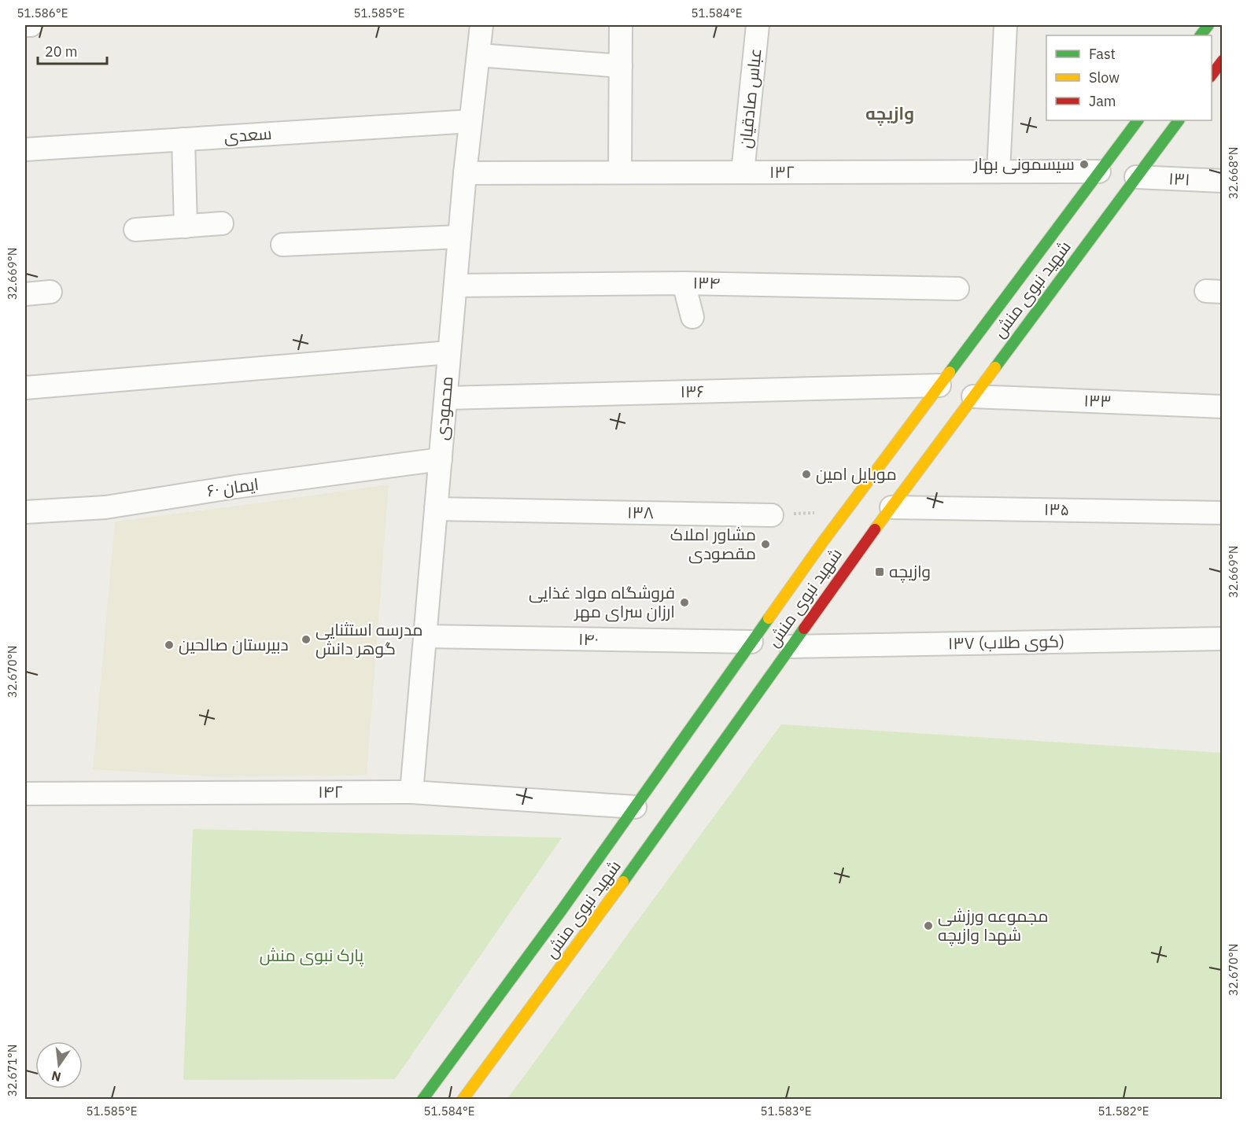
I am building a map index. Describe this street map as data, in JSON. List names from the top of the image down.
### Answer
{
  "streets": {
    "main road": ["شهید نبوی منش"],
    "street": [
      "عباس صادقیان",
      "سعدی",
      "۱۳۲",
      "۱۳۱",
      "۱۳۴",
      "۱۳۶",
      "۱۳۳",
      "محمودی",
      "ایمان ۶۰",
      "۱۳۵",
      "۱۳۸",
      "۱۴۰",
      "۱۳۷ (کوی طلاب)",
      "۱۴۲"
    ]
  },
  "crossings": [
    ["عباس صادقیان", "۱۳۲"],
    ["سعدی", "محمودی"],
    ["۱۳۲", "شهید نبوی منش"],
    ["۱۳۲", "محمودی"],
    ["۱۳۱", "شهید نبوی منش"],
    ["۱۳۴", "محمودی"],
    ["شهید نبوی منش", "۱۳۶"],
    ["شهید نبوی منش", "۱۳۳"],
    ["شهید نبوی منش", "۱۳۵"],
    ["شهید نبوی منش", "۱۴۰"],
    ["شهید نبوی منش", "۱۳۷ (کوی طلاب)"],
    ["شهید نبوی منش", "۱۴۲"],
    ["۱۳۶", "محمودی"],
    ["محمودی", "ایمان ۶۰"],
    ["محمودی", "۱۳۸"],
    ["محمودی", "۱۴۰"],
    ["محمودی", "۱۴۲"]
  ],
  "districts": ["وازیچه"],
  "parks": ["پارک نبوی منش"],
  "places": {
    "other": [
      "سیسمونی بهار",
      "موبایل امین",
      "مشاور املاک مقصودی",
      "فروشگاه مواد غذایی ارزان سرای مهر",
      "مدرسه استثنایی گوهر دانش",
      "دبیرستان صالحین",
      "مجموعه ورزشی شهدا وازیچه"
    ],
    "transit": ["وازیچه"]
  },
  "legend": ["Fast", "Slow", "Jam"],
  "scale_bar": "20 m",
  "north": "bottom",
  "coordinates": [
    "51.586°E",
    "51.585°E",
    "51.584°E",
    "32.668°N",
    "32.669°N",
    "32.670°N",
    "32.671°N",
    "51.583°E",
    "51.582°E"
  ]
}
